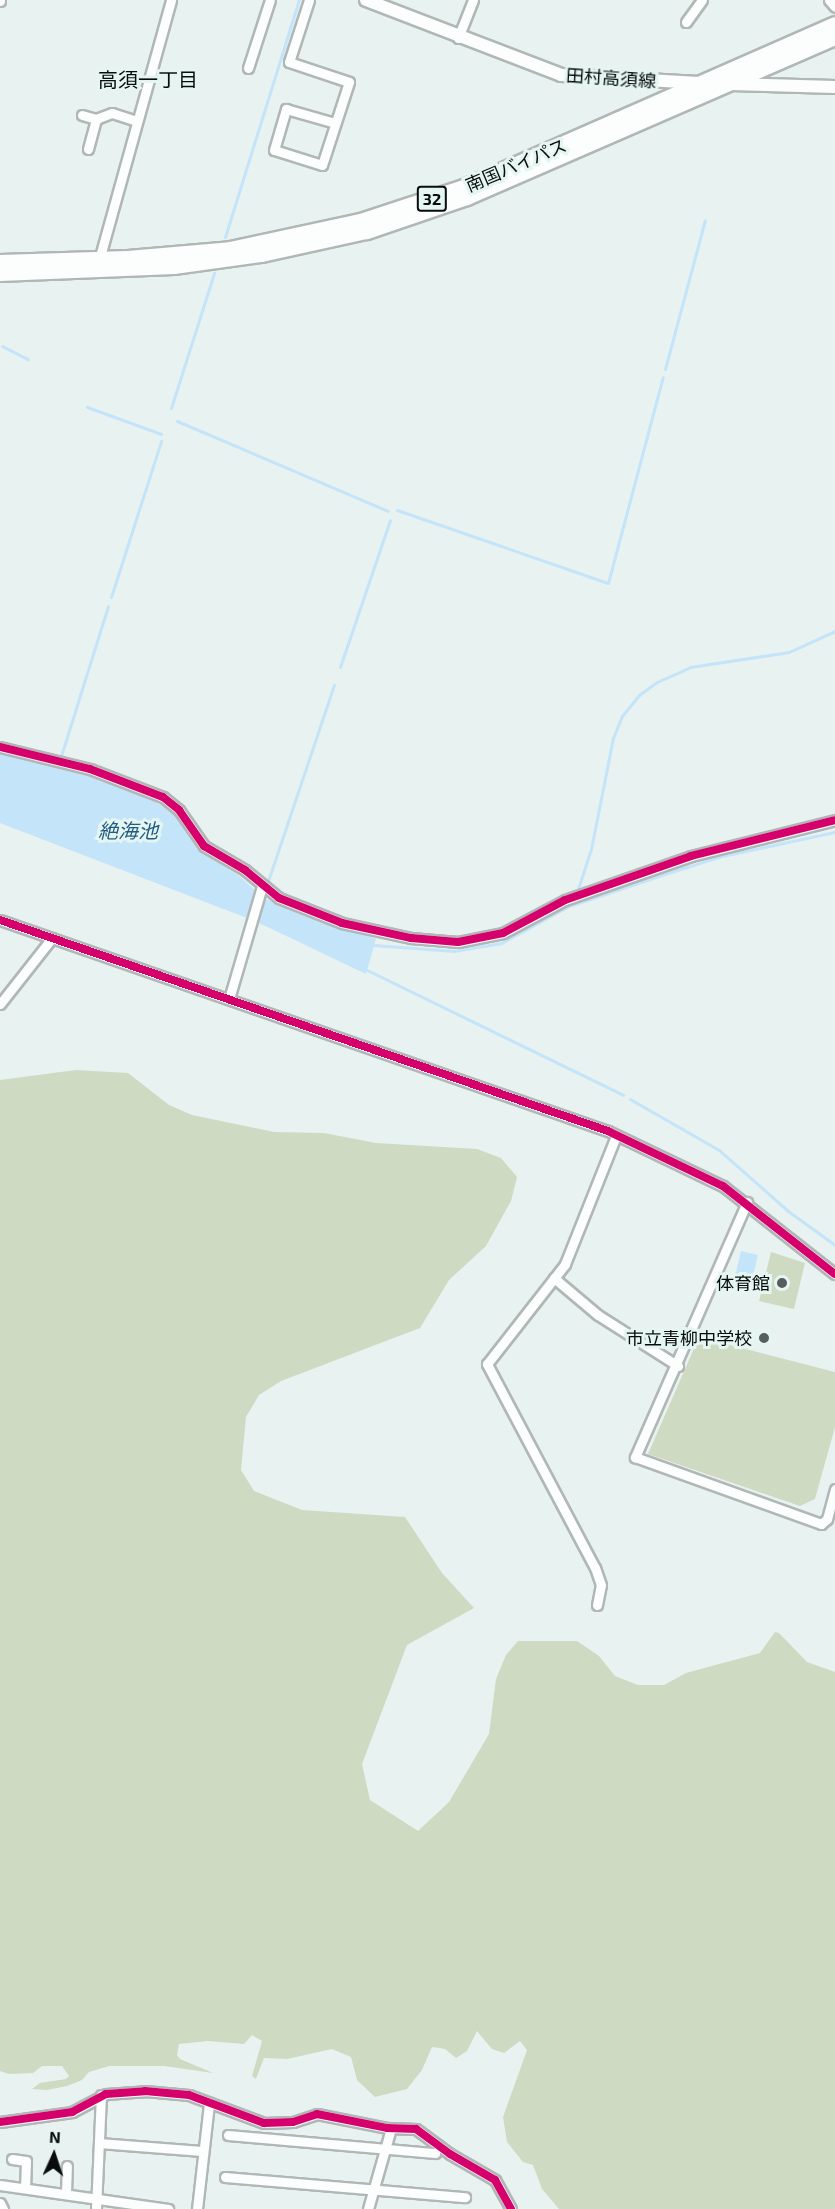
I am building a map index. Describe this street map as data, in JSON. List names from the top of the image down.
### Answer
{
  "streets": {
    "highway": ["南国バイパス", "32"],
    "main road": ["田村高須線"]
  },
  "crossings": [
    ["田村高須線", "南国バイパス"]
  ],
  "districts": ["高須一丁目"],
  "water": ["絶海池"],
  "places": ["体育館", "市立青柳中学校"],
  "north": "top"
}
